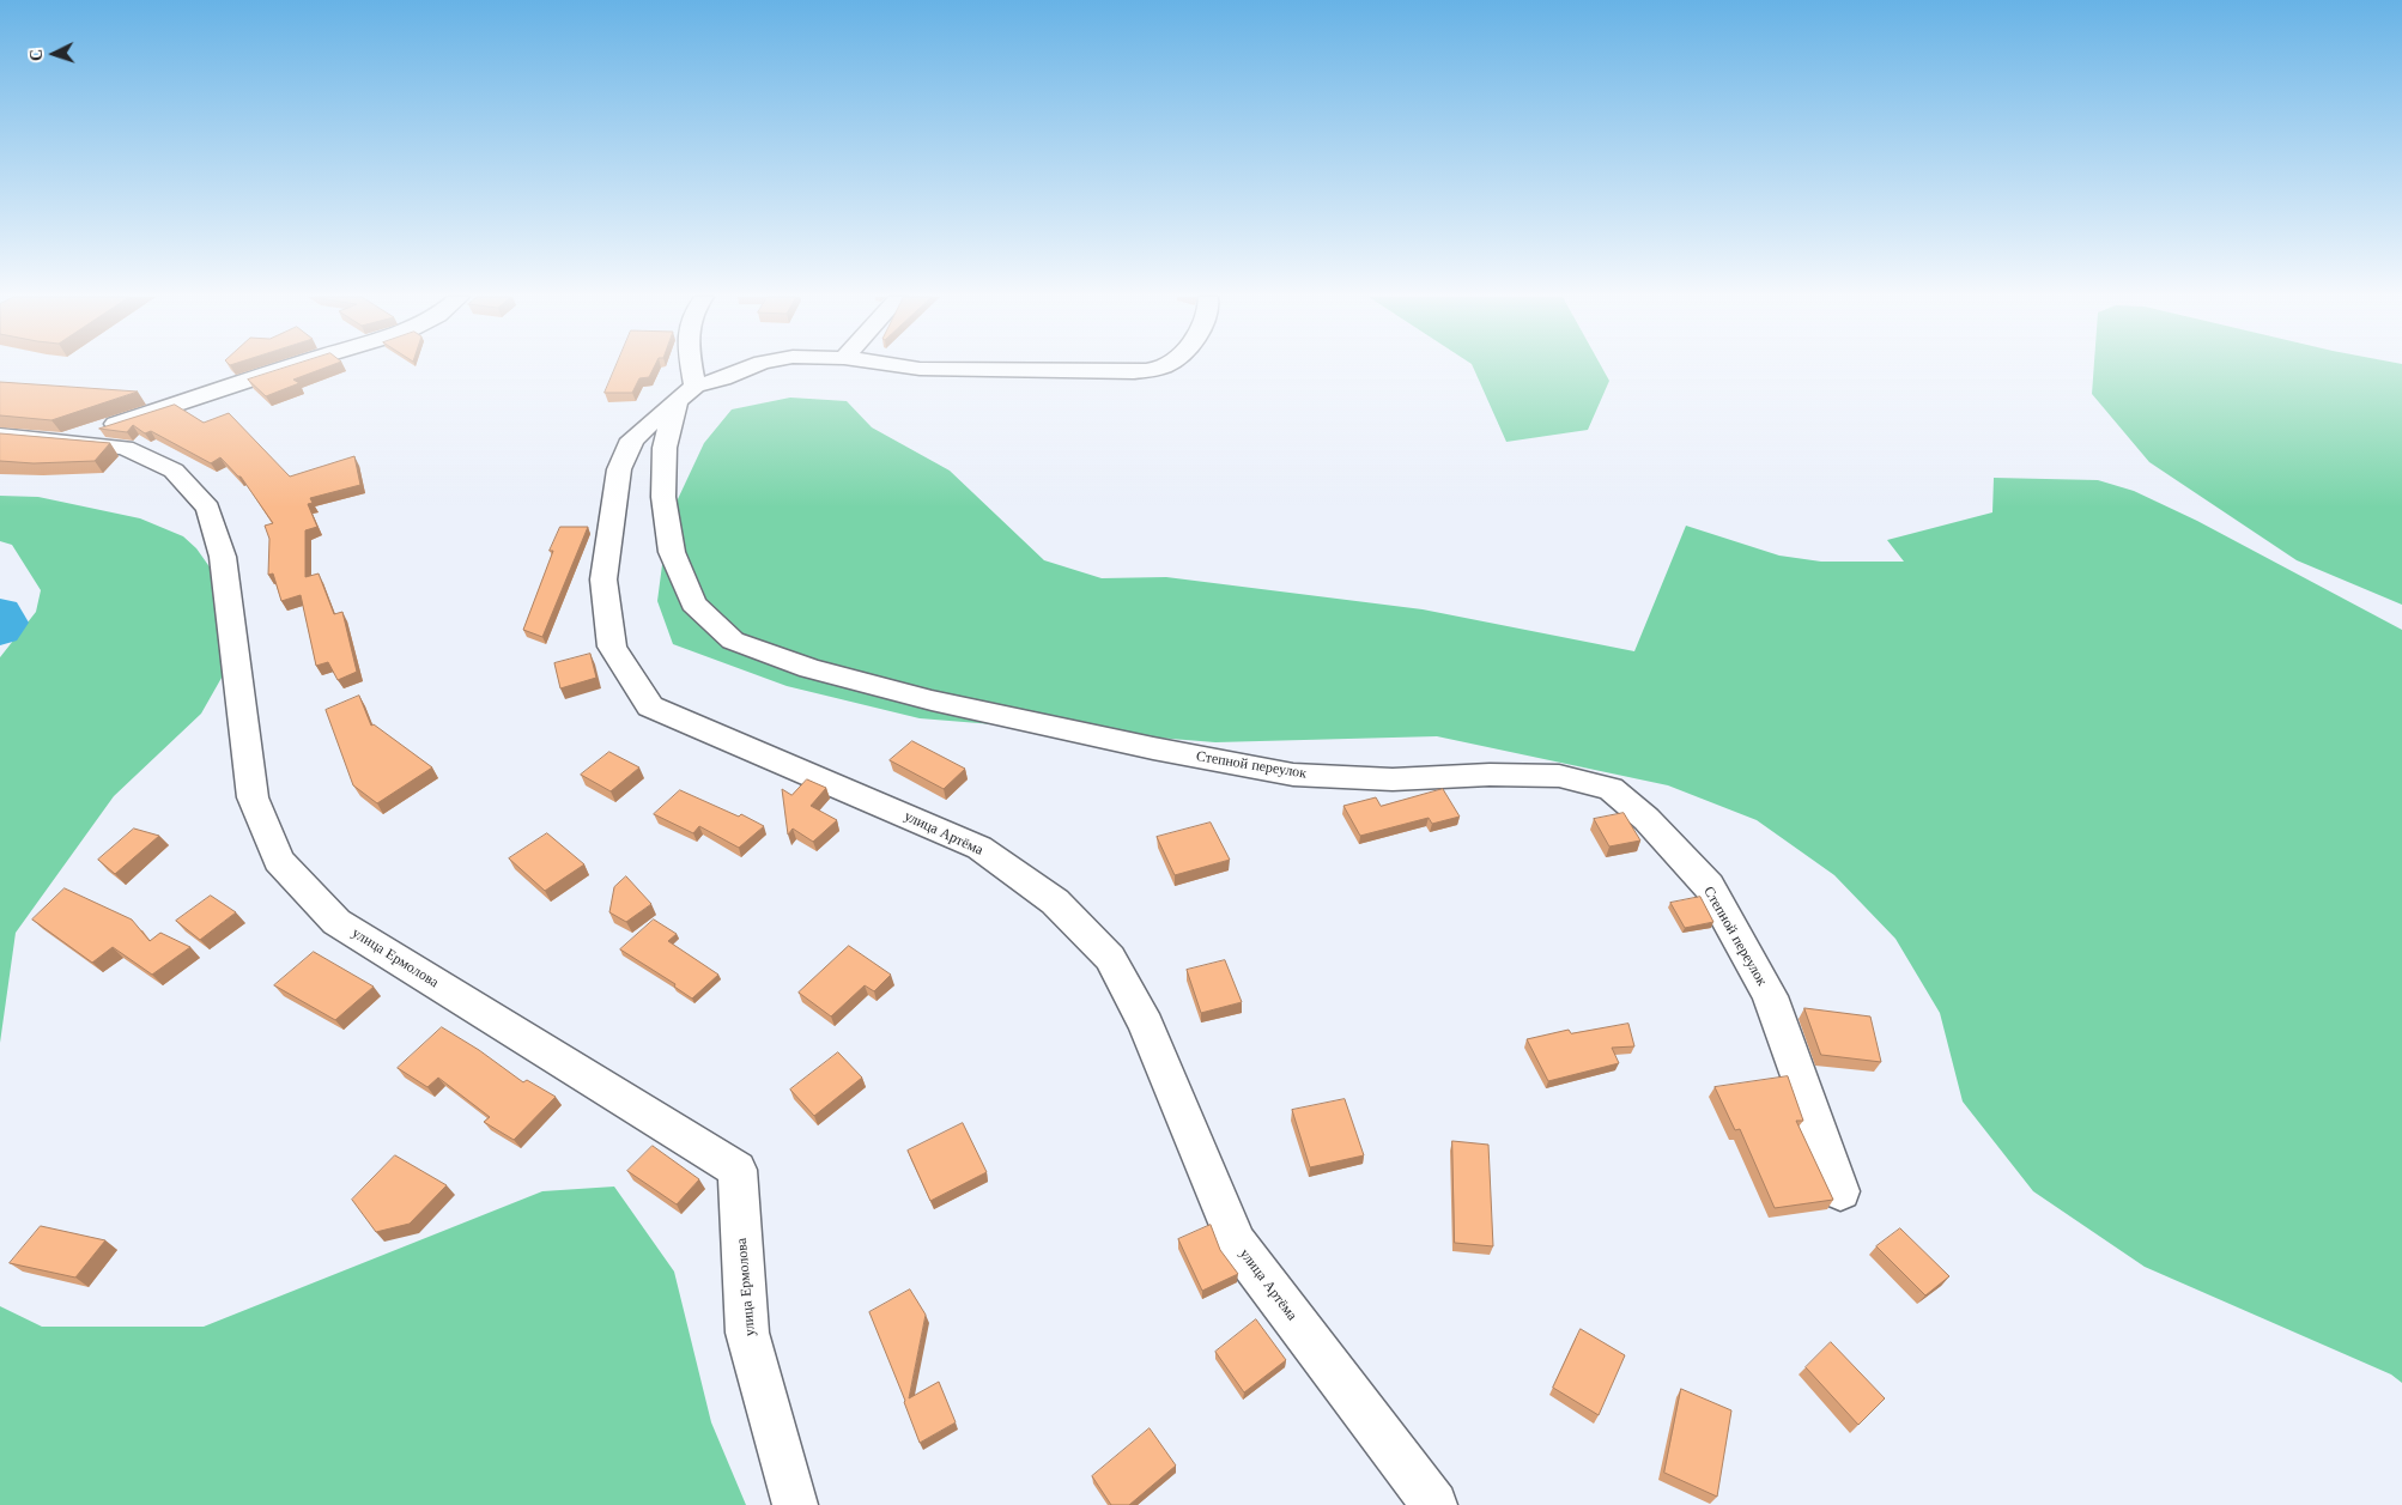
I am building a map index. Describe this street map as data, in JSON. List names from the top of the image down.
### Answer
{
  "streets": {
    "street": ["Степной переулок", "улица Артёма", "улица Ермолова"]
  },
  "crossings": [
    ["Степной переулок", "улица Артёма"]
  ],
  "north": "left"
}
